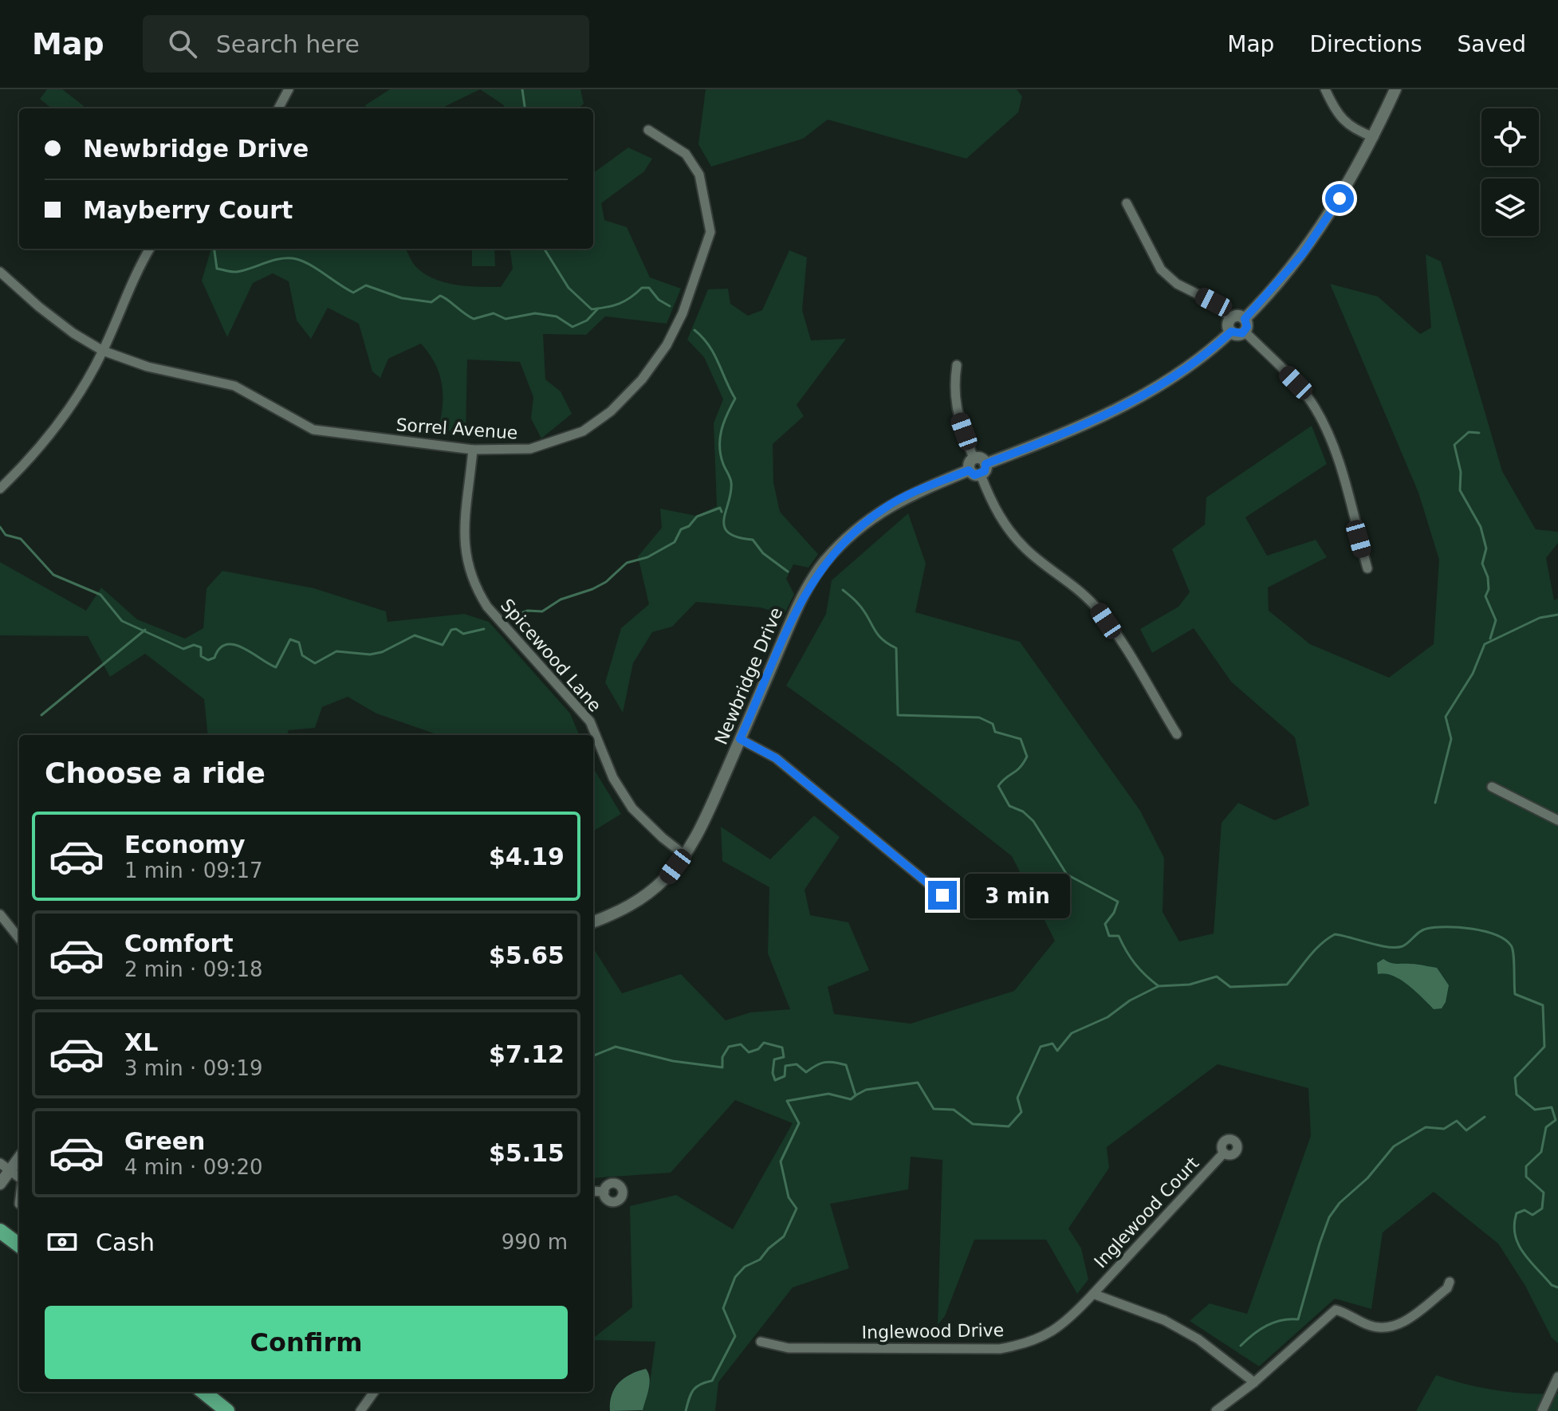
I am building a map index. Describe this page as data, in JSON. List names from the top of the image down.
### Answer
{
  "streets": {
    "street": [
      "Sorrel Avenue",
      "Spicewood Lane",
      "Newbridge Drive",
      "Inglewood Court",
      "Inglewood Drive"
    ]
  },
  "crossings": [
    ["Sorrel Avenue", "Spicewood Lane"],
    ["Spicewood Lane", "Newbridge Drive"],
    ["Inglewood Court", "Inglewood Drive"]
  ],
  "page": {
    "header": "Map",
    "search": "Search here",
    "nav": ["Map", "Directions", "Saved"],
    "banner": ["Newbridge Drive", "Mayberry Court"],
    "heading": "Choose a ride",
    "list": [
      {
        "name": "Economy",
        "note": "1 min · 09:17",
        "value": "$4.19"
      },
      {
        "name": "Comfort",
        "note": "2 min · 09:18",
        "value": "$5.65"
      },
      {
        "name": "XL",
        "note": "3 min · 09:19",
        "value": "$7.12"
      },
      {
        "name": "Green",
        "note": "4 min · 09:20",
        "value": "$5.15"
      }
    ],
    "bubble": "3 min",
    "pay": ["Cash", "990 m"],
    "buttons": "Confirm"
  }
}
